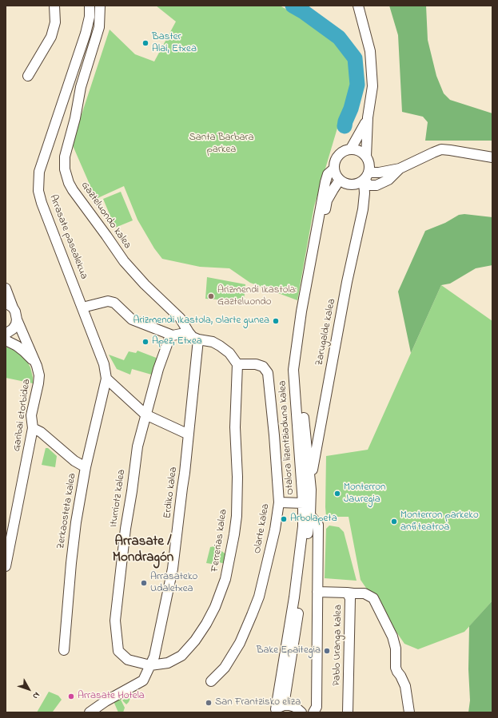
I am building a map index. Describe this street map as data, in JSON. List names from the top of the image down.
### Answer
{
  "streets": {
    "street": [
      "Gazteluondo kalea",
      "Arrasate pasealekua",
      "Zarugalde kalea",
      "Garibai etorbidea",
      "Otalora lizentziaduna kalea",
      "Erdiko kalea",
      "Iturriotz kalea",
      "Zerkaosteta kalea",
      "Olarte kalea",
      "Ferrerias kalea",
      "Pablo Uranga kalea"
    ]
  },
  "crossings": [
    ["Gazteluondo kalea", "Erdiko kalea"],
    ["Gazteluondo kalea", "Olarte kalea"],
    ["Gazteluondo kalea", "Ferrerias kalea"],
    ["Arrasate pasealekua", "Zerkaosteta kalea"],
    ["Zarugalde kalea", "Otalora lizentziaduna kalea"],
    ["Erdiko kalea", "Iturriotz kalea"],
    ["Erdiko kalea", "Ferrerias kalea"],
    ["Iturriotz kalea", "Ferrerias kalea"],
    ["Olarte kalea", "Ferrerias kalea"]
  ],
  "districts": ["Arrasate / Mondragón"],
  "parks": ["Santa Barbara parkea"],
  "places": [
    "Baster Alai, Etxea",
    "Arizmendi Ikastola: Gazteluondo",
    "Arizmendi Ikastola, Olarte gunea",
    "Apez, Etxea",
    "Monterron Jauregia",
    "Arbolapeta",
    "Monterron parkeko anfiteatroa",
    "Arrasateko Udaletxea",
    "Bake Epaitegia",
    "Arrasate Hotela",
    "San Frantzisko eliza"
  ],
  "north": "bottom right"
}
